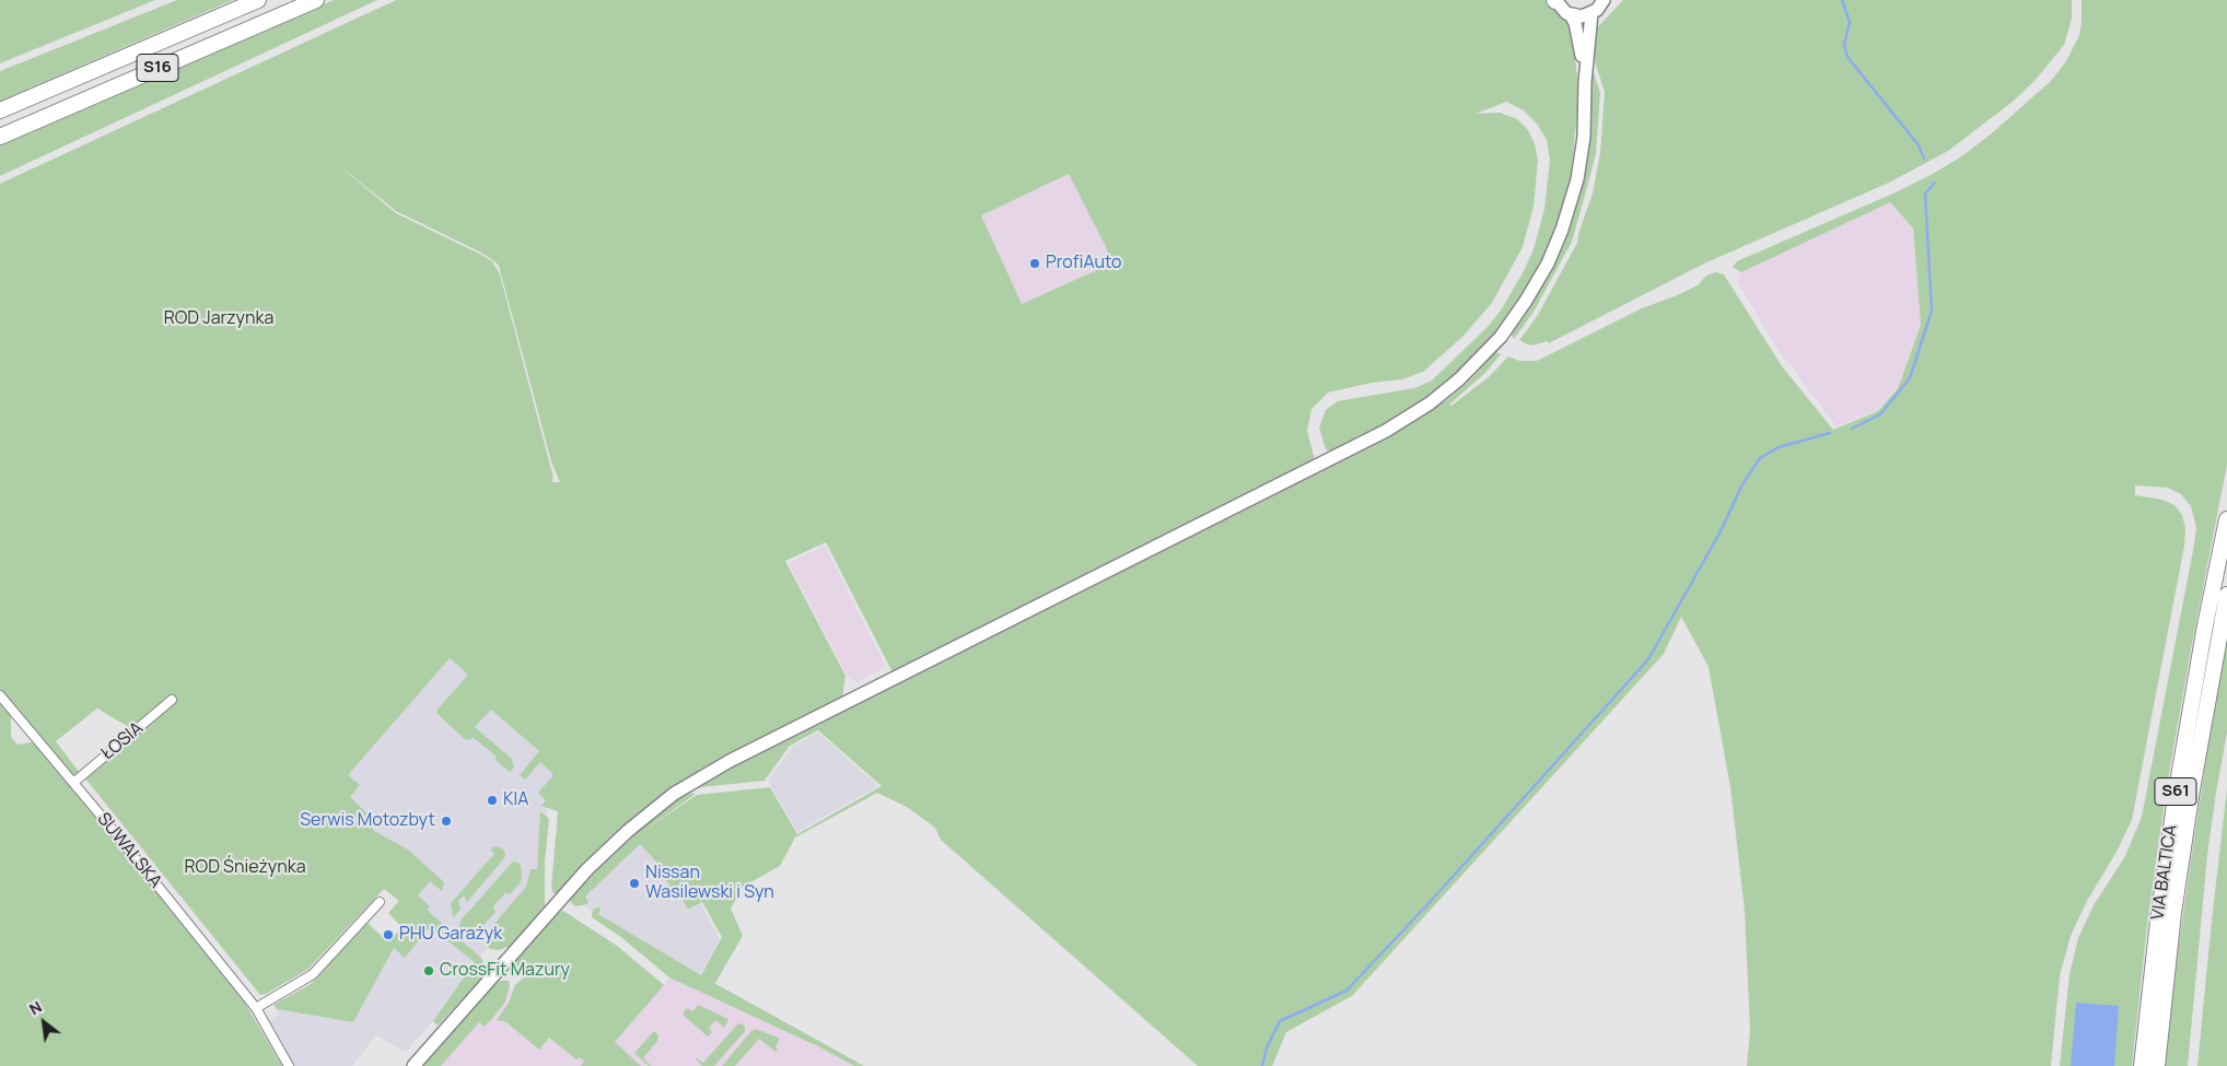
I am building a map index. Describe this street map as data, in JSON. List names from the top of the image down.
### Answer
{
  "streets": {
    "highway": ["S16", "S61", "VIA BALTICA"],
    "street": ["ŁOSIA", "SUWALSKA"]
  },
  "crossings": [
    ["ŁOSIA", "SUWALSKA"]
  ],
  "parks": ["ROD Jarzynka", "ROD Śnieżynka"],
  "places": [
    "ProfiAuto",
    "KIA",
    "Serwis Motozbyt",
    "Nissan Wasilewski i Syn",
    "PHU Garażyk",
    "CrossFit Mazury"
  ],
  "north": "top left"
}
